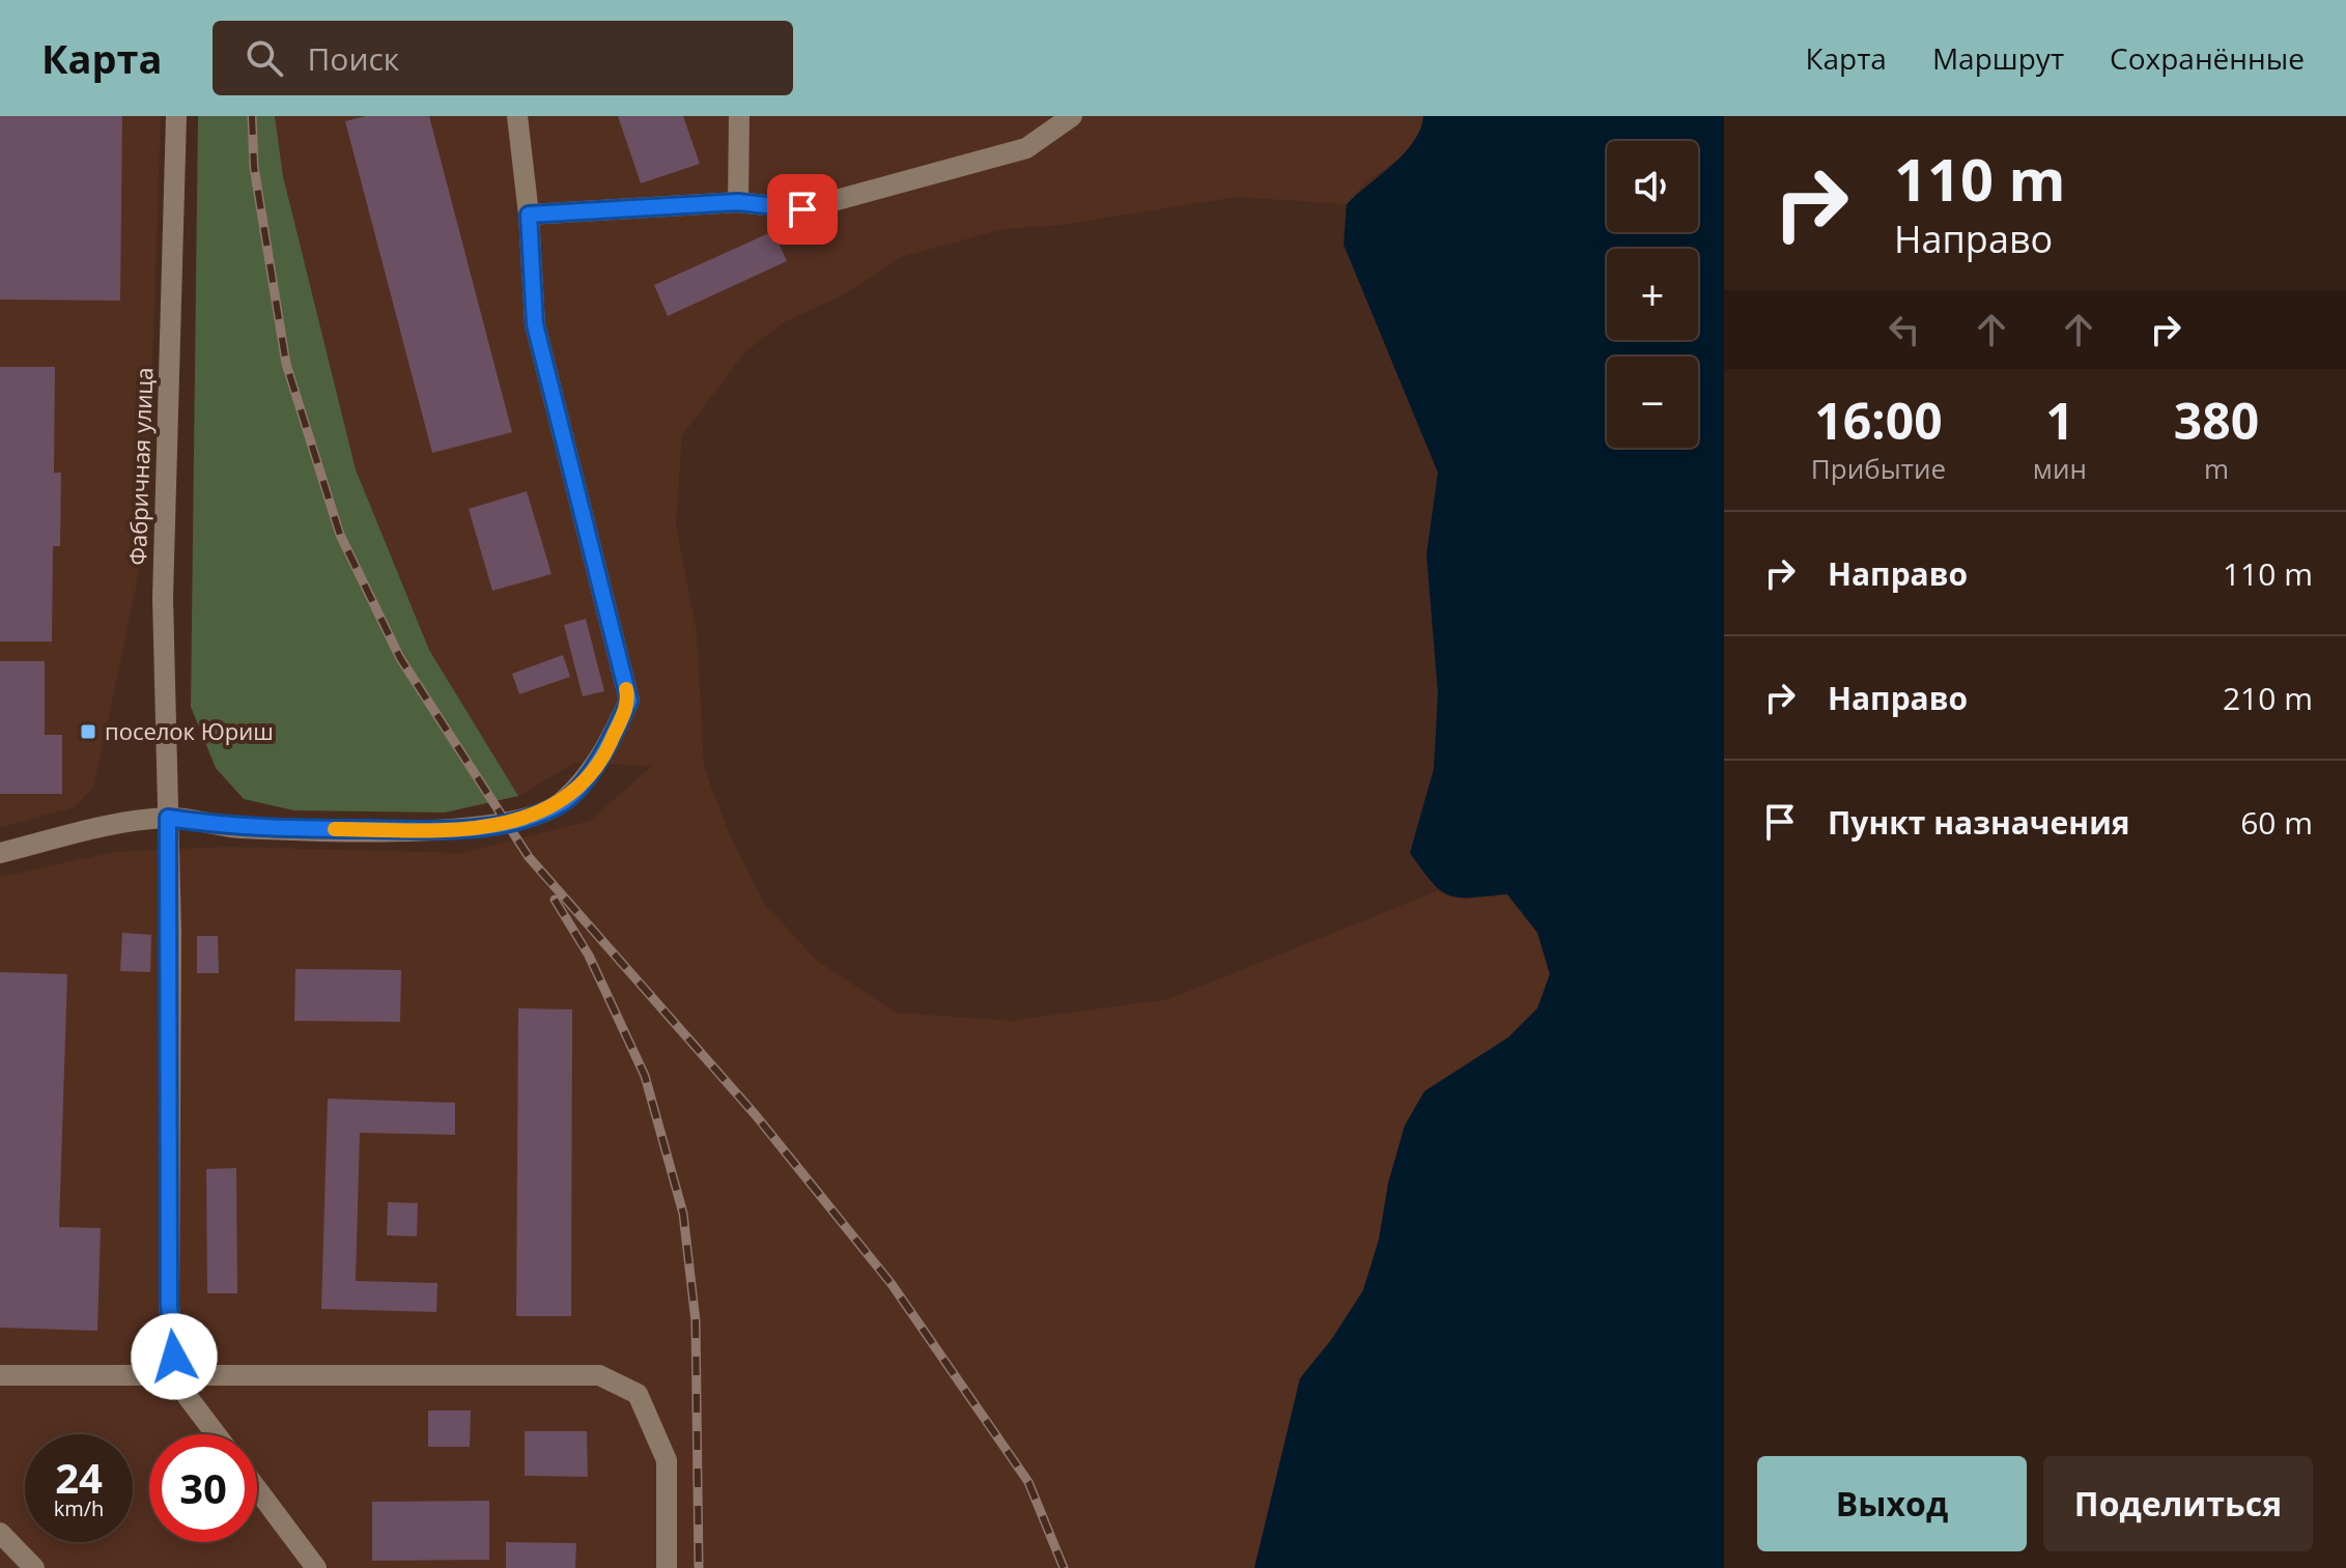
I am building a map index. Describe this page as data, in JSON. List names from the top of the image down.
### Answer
{
  "streets": {
    "street": ["Фабричная улица"]
  },
  "places": {
    "transit": ["поселок Юриш"]
  },
  "page": {
    "header": "Карта",
    "search": "Поиск",
    "nav": ["Карта", "Маршрут", "Сохранённые"],
    "turn": ["110 m", "Направо"],
    "map_buttons": ["+", "−"],
    "eta": [
      "16:00",
      "Прибытие",
      "1",
      "мин",
      "380",
      "m"
    ],
    "list": [
      {
        "name": "Направо",
        "value": "110 m"
      },
      {
        "name": "Направо",
        "value": "210 m"
      },
      {
        "name": "Пункт назначения",
        "value": "60 m"
      }
    ],
    "speed": "24 km/h",
    "limit": "30",
    "buttons": ["Выход", "Поделиться"]
  }
}
